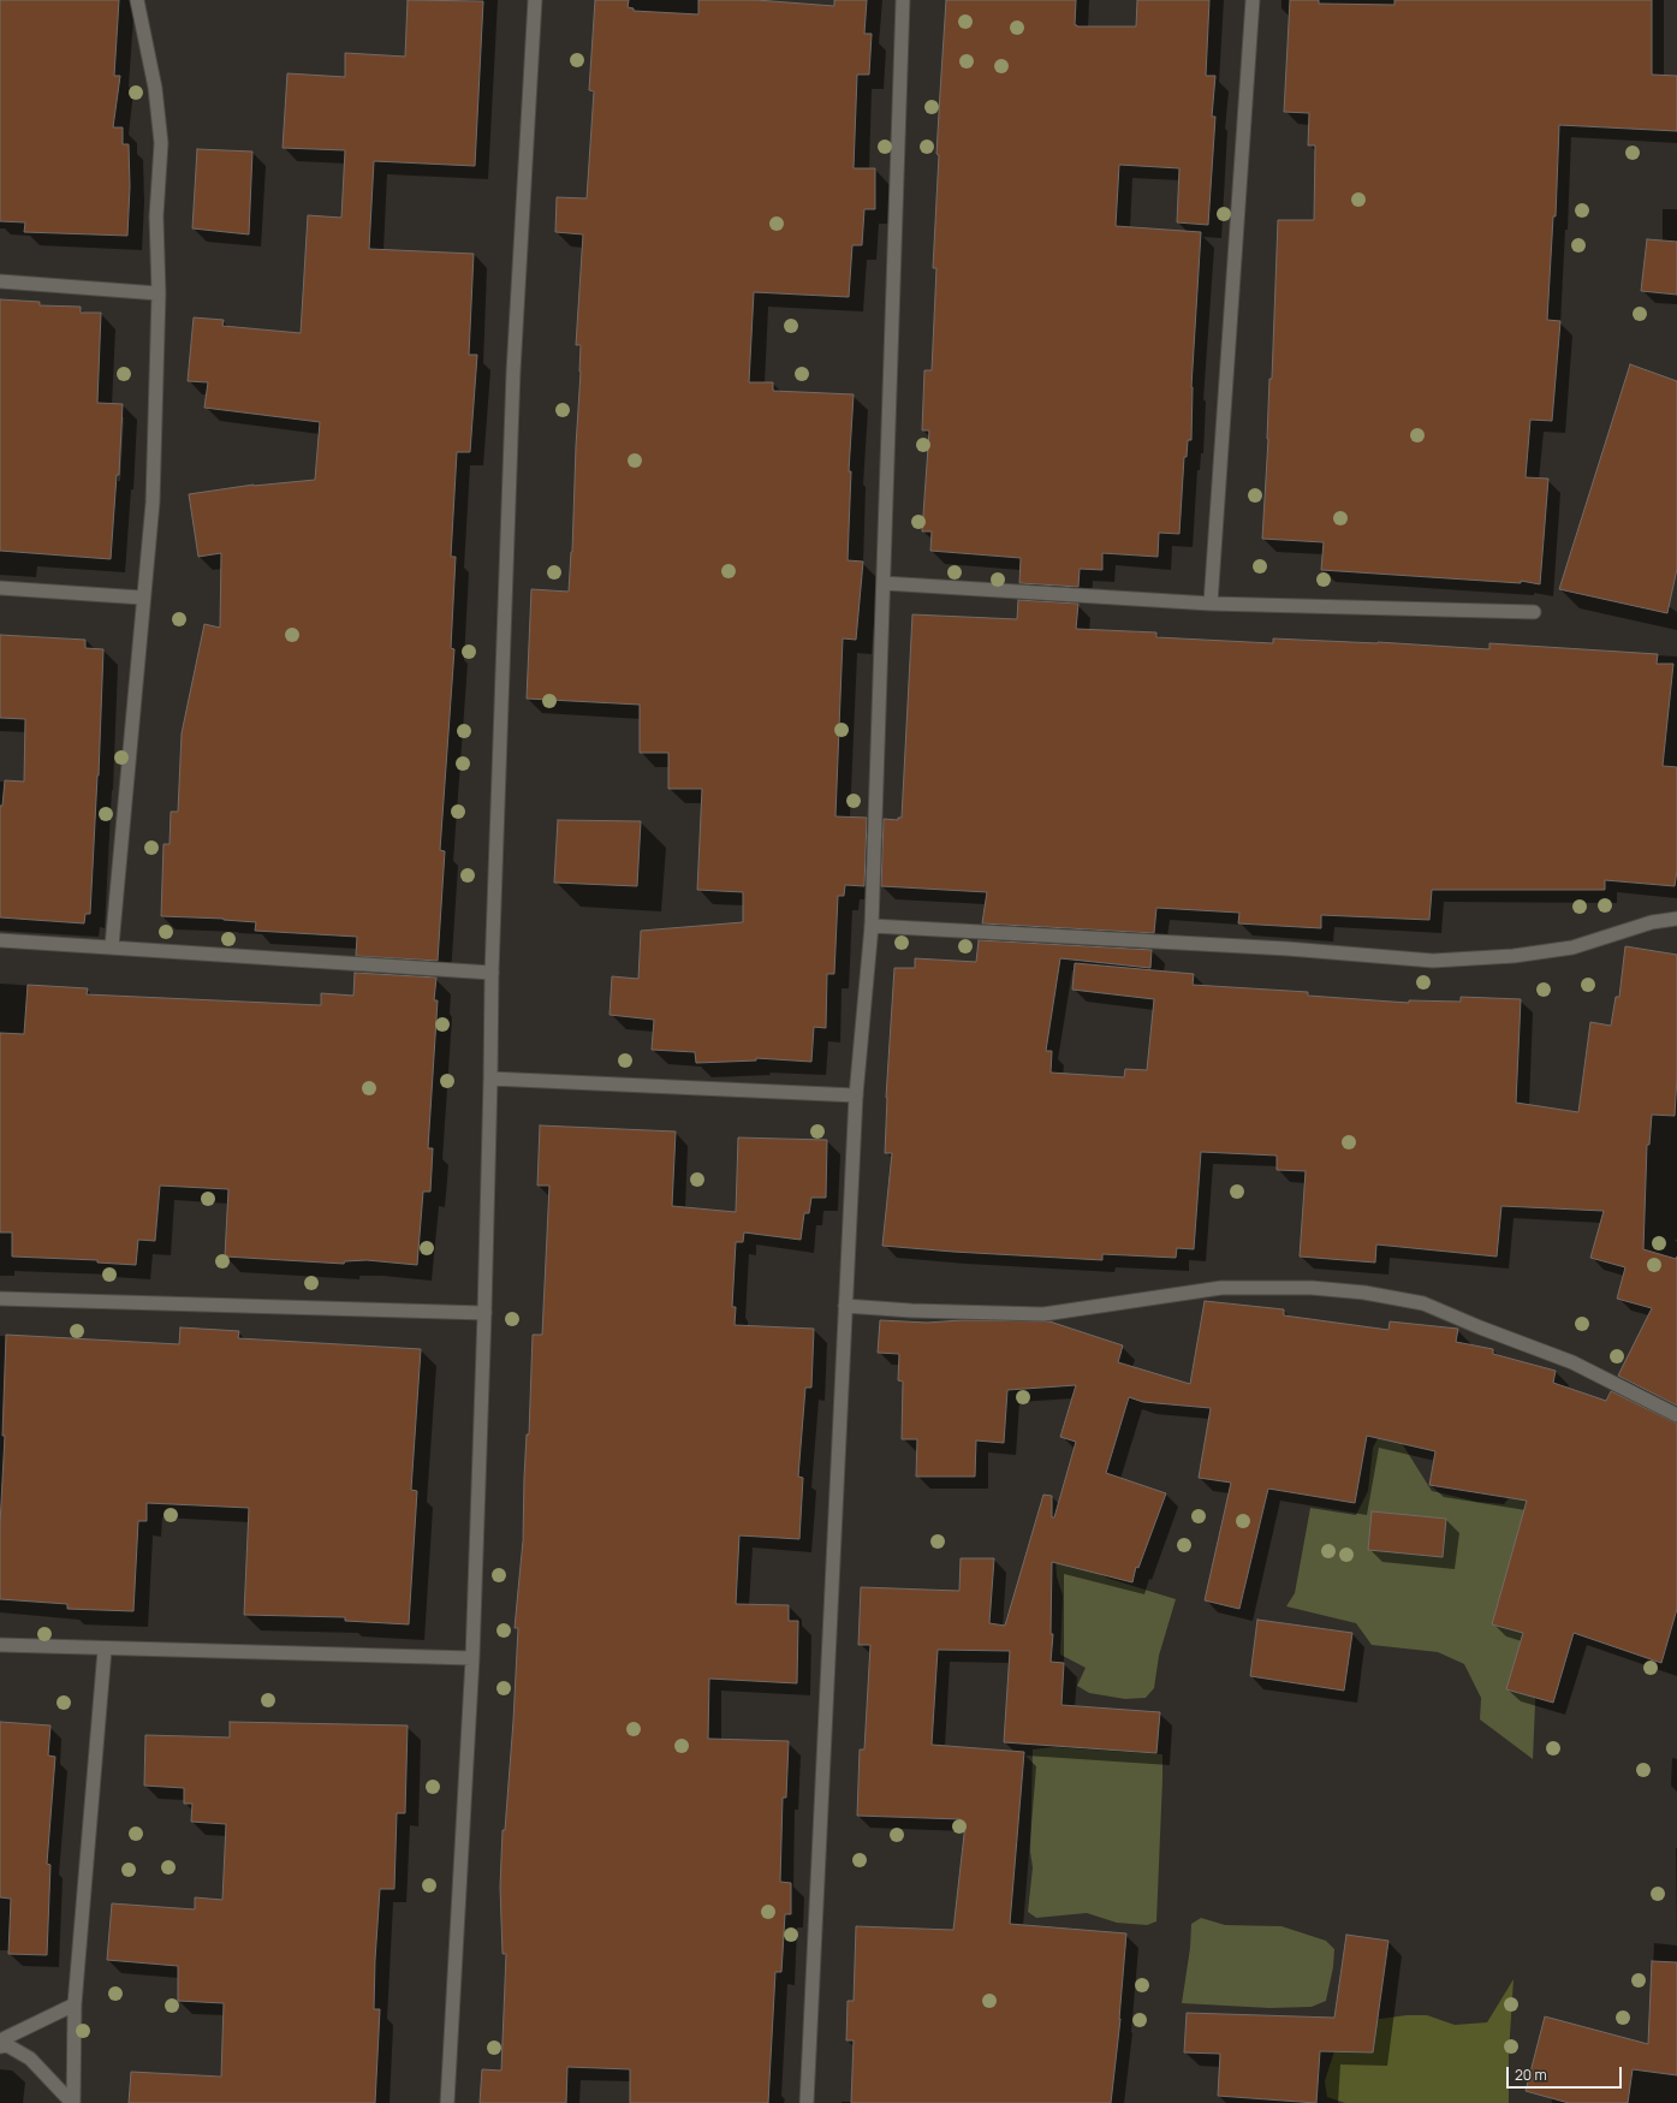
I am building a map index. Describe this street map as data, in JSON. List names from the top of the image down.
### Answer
{
  "scale_bar": "20 m"
}
